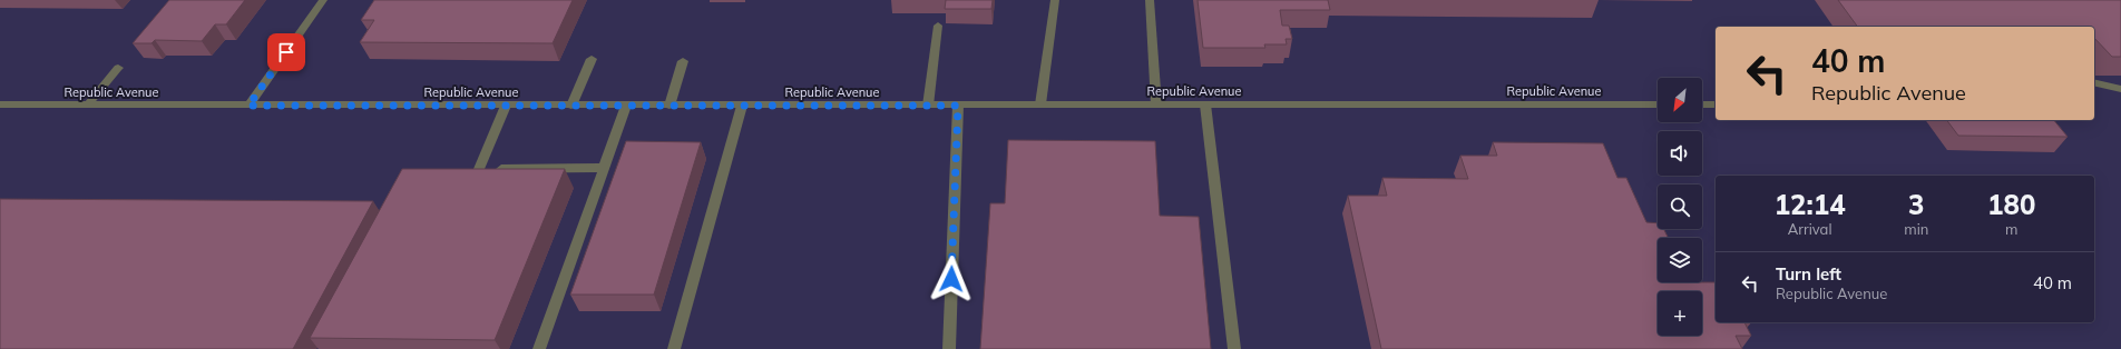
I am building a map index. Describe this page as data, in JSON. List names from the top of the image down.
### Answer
{
  "streets": {
    "street": ["Republic Avenue"]
  },
  "north": "bottom left",
  "page": {
    "turn": ["40 m", "Republic Avenue"],
    "map_buttons": "+",
    "eta": [
      "12:14",
      "Arrival",
      "3",
      "min",
      "180",
      "m"
    ],
    "list": [
      {
        "name": "Turn left",
        "note": "Republic Avenue",
        "value": "40 m"
      }
    ]
  }
}
